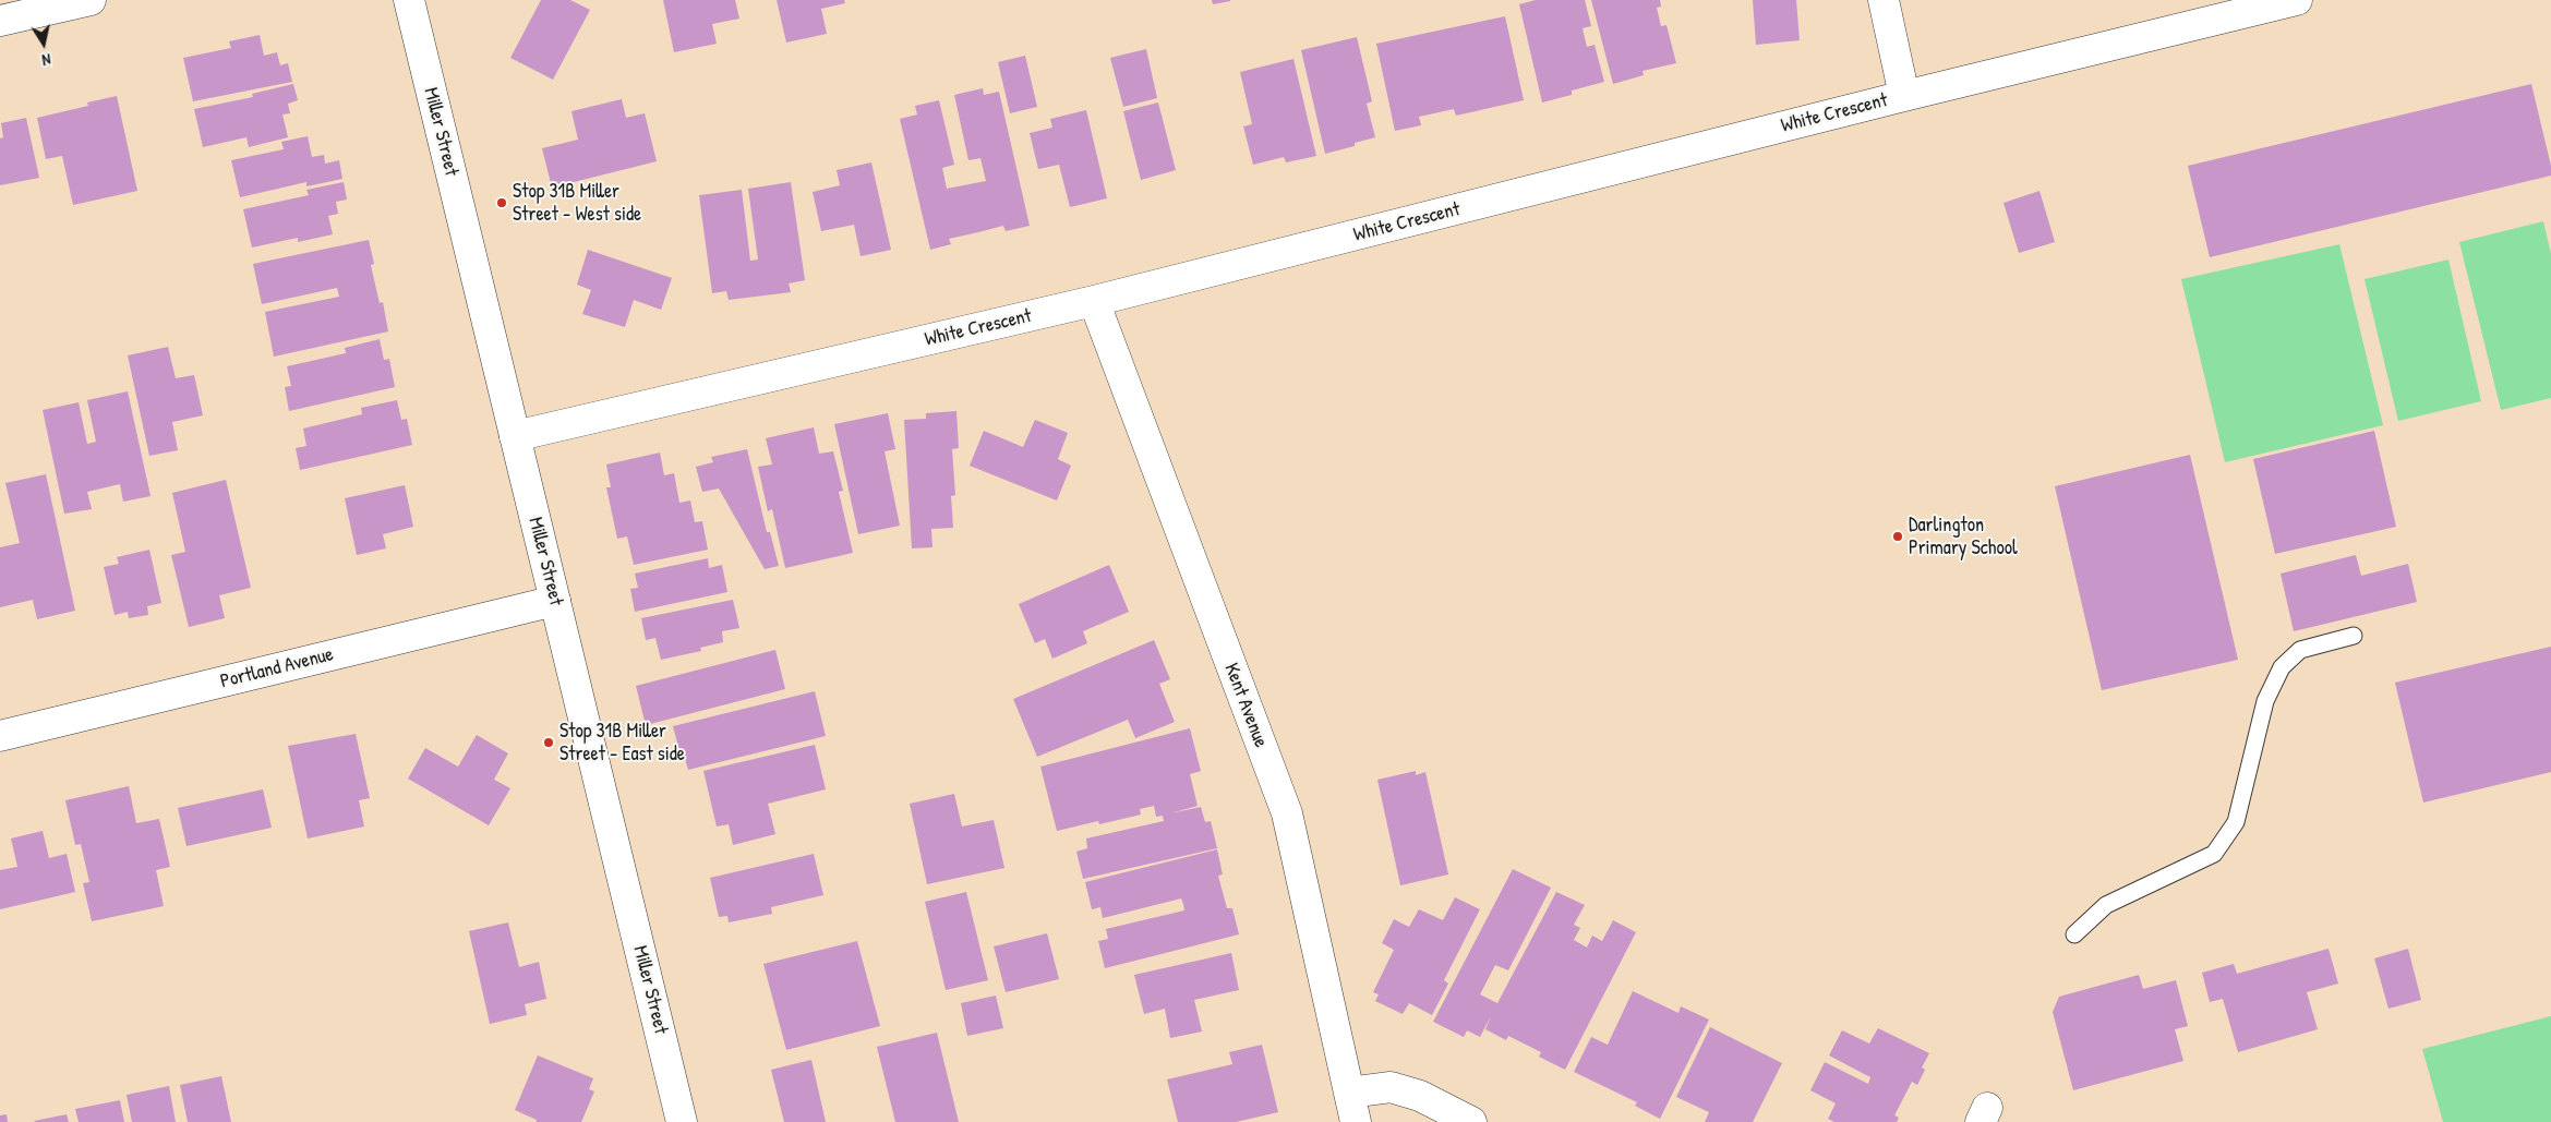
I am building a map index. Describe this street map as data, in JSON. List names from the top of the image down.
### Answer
{
  "streets": {
    "street": [
      "White Crescent",
      "Miller Street",
      "Portland Avenue",
      "Kent Avenue"
    ]
  },
  "crossings": [
    ["White Crescent", "Miller Street"],
    ["White Crescent", "Kent Avenue"],
    ["Miller Street", "Portland Avenue"]
  ],
  "places": ["Stop 31B Miller Street - West side", "Darlington Primary School", "Stop 31B Miller Street - East side"],
  "north": "bottom"
}
